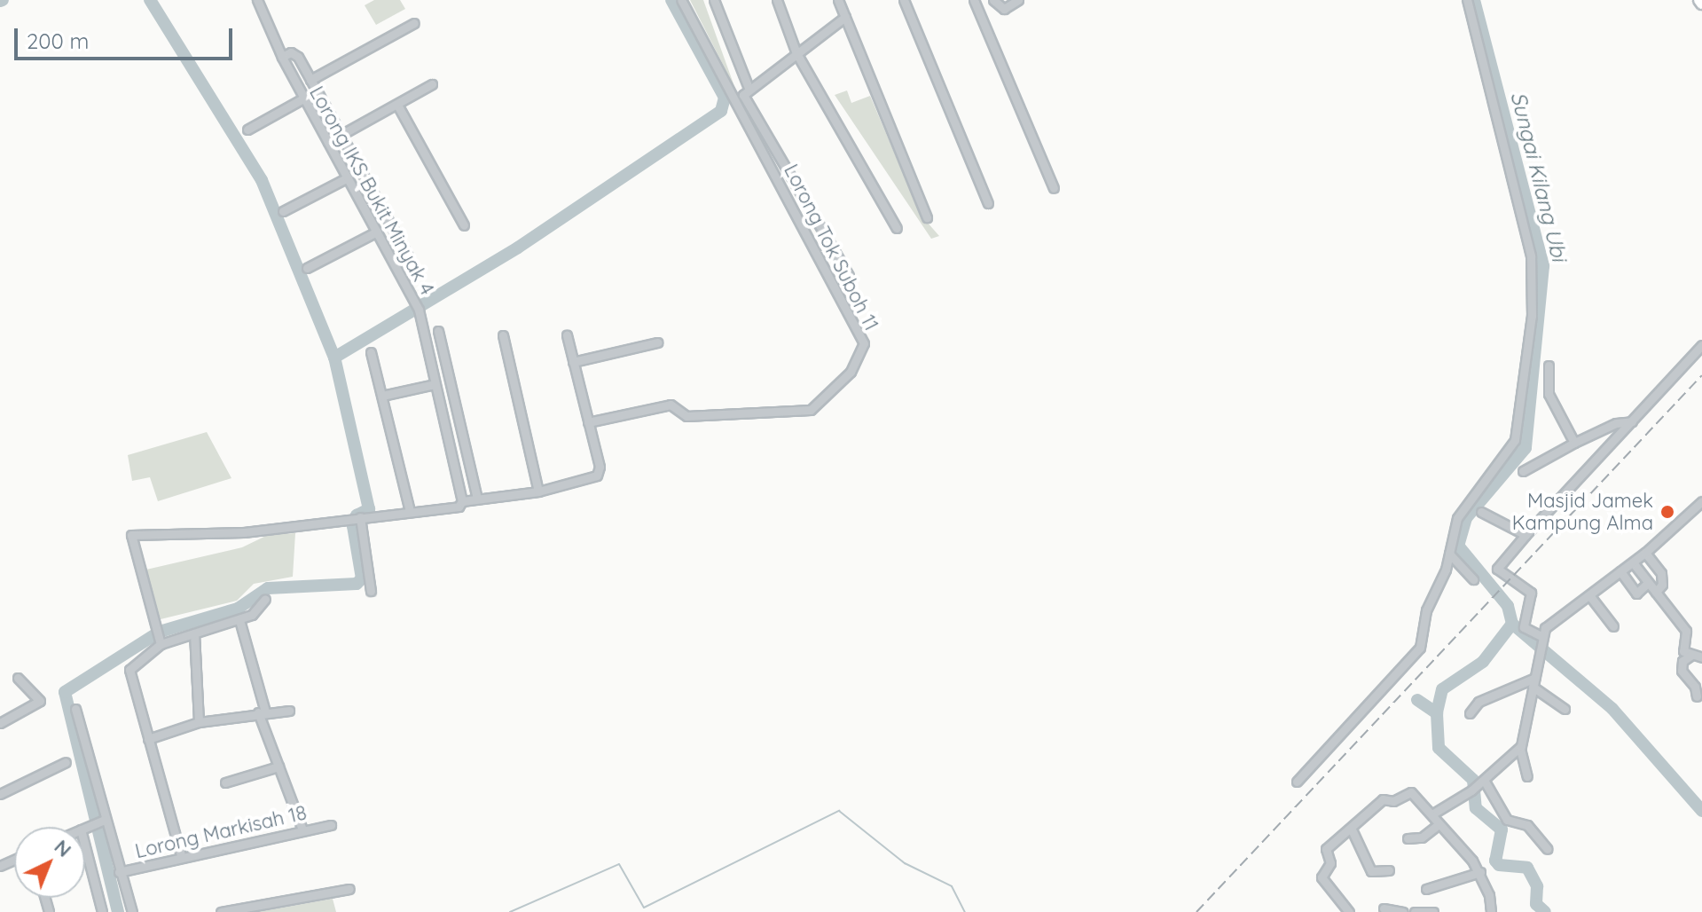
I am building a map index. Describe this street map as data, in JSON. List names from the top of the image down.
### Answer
{
  "streets": {
    "street": ["Lorong IKS Bukit Minyak 4", "Lorong Tok Suboh 11", "Lorong Markisah 18"]
  },
  "water": ["Sungai Kilang Ubi"],
  "places": ["Masjid Jamek Kampung Alma"],
  "scale_bar": "200 m",
  "north": "top right"
}
